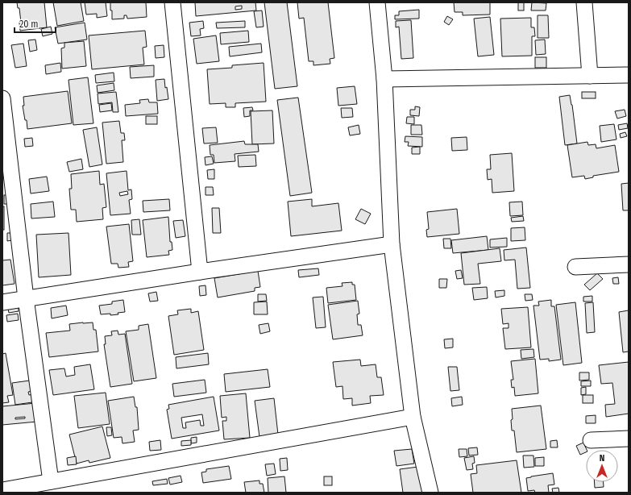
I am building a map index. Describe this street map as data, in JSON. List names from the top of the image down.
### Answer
{
  "scale_bar": "20 m",
  "north": "top"
}
